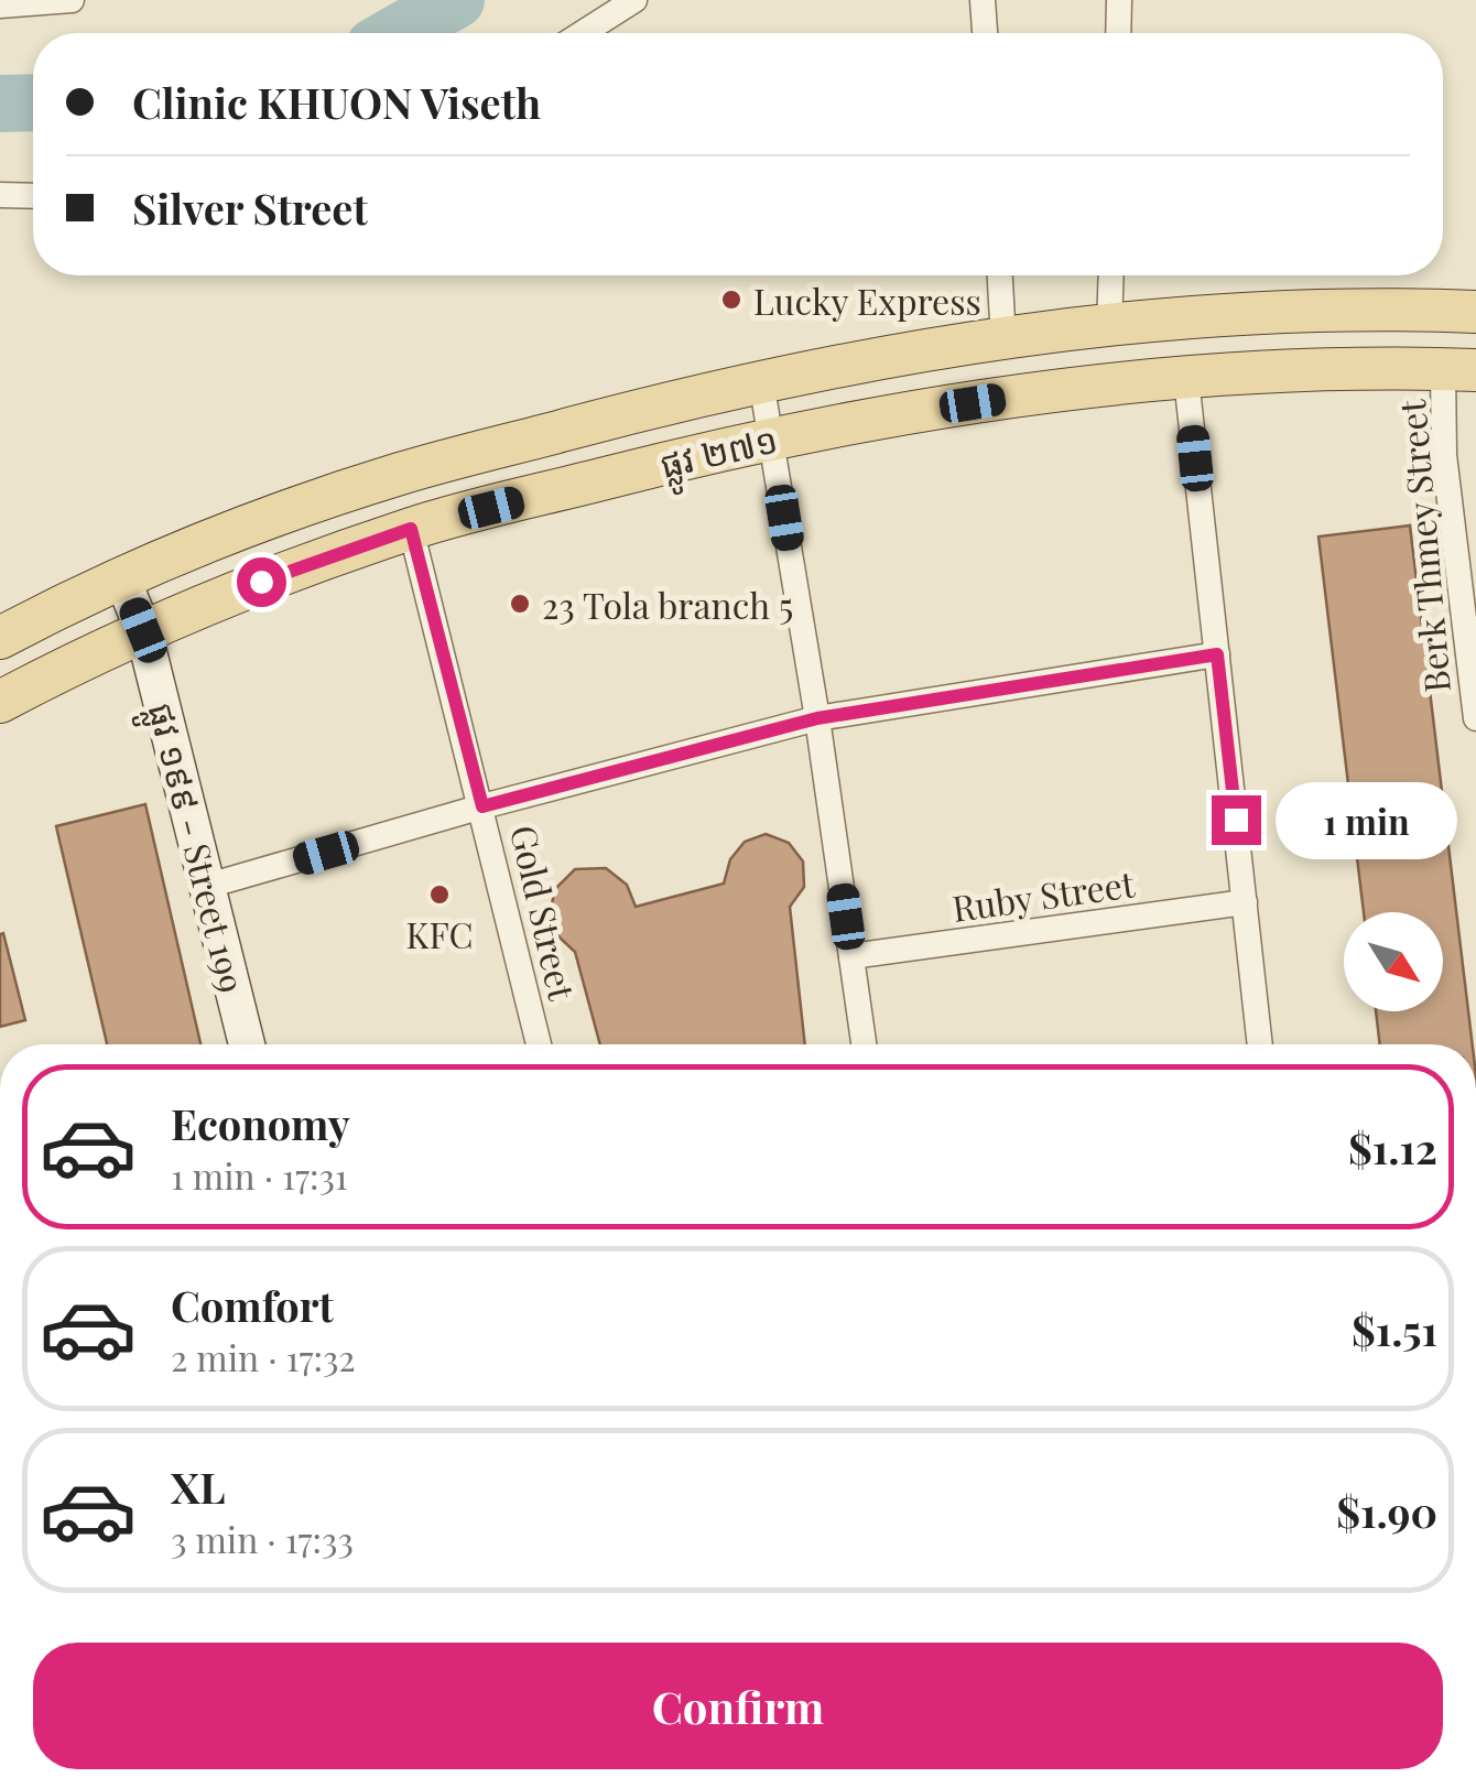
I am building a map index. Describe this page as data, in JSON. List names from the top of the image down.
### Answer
{
  "streets": {
    "main road": ["ផ្លូវ ២៧១"],
    "street": [
      "Berk Thmey Street",
      "ផ្លូវ ១៩៩ - Street 199",
      "Ruby Street",
      "Gold Street"
    ]
  },
  "crossings": [
    ["ផ្លូវ ២៧១", "Berk Thmey Street"],
    ["ផ្លូវ ២៧១", "ផ្លូវ ១៩៩ - Street 199"],
    ["ផ្លូវ ២៧១", "Gold Street"]
  ],
  "places": ["Lucky Express", "23 Tola branch 5", "KFC"],
  "north": "bottom right",
  "page": {
    "banner": ["Clinic KHUON Viseth", "Silver Street"],
    "bubble": "1 min",
    "list": [
      {
        "name": "Economy",
        "note": "1 min · 17:31",
        "value": "$1.12"
      },
      {
        "name": "Comfort",
        "note": "2 min · 17:32",
        "value": "$1.51"
      },
      {
        "name": "XL",
        "note": "3 min · 17:33",
        "value": "$1.90"
      }
    ],
    "buttons": "Confirm"
  }
}
